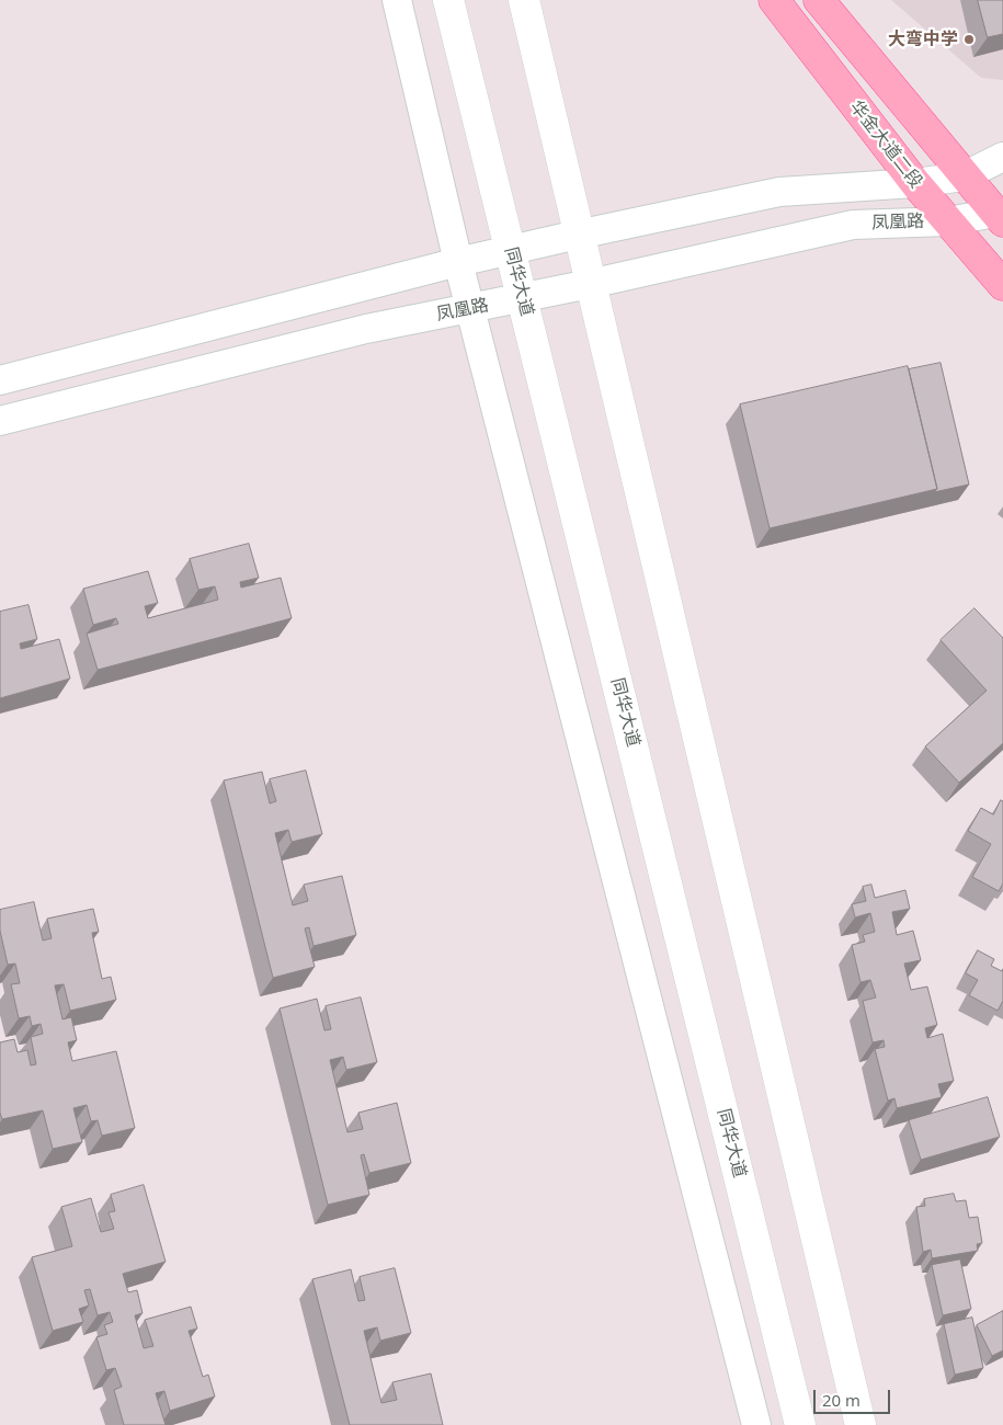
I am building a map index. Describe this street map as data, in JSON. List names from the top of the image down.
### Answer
{
  "streets": {
    "main road": ["华金大道二段", "同华大道"],
    "street": ["凤凰路"]
  },
  "crossings": [
    ["华金大道二段", "凤凰路"]
  ],
  "places": ["大弯中学"],
  "scale_bar": "20 m"
}
